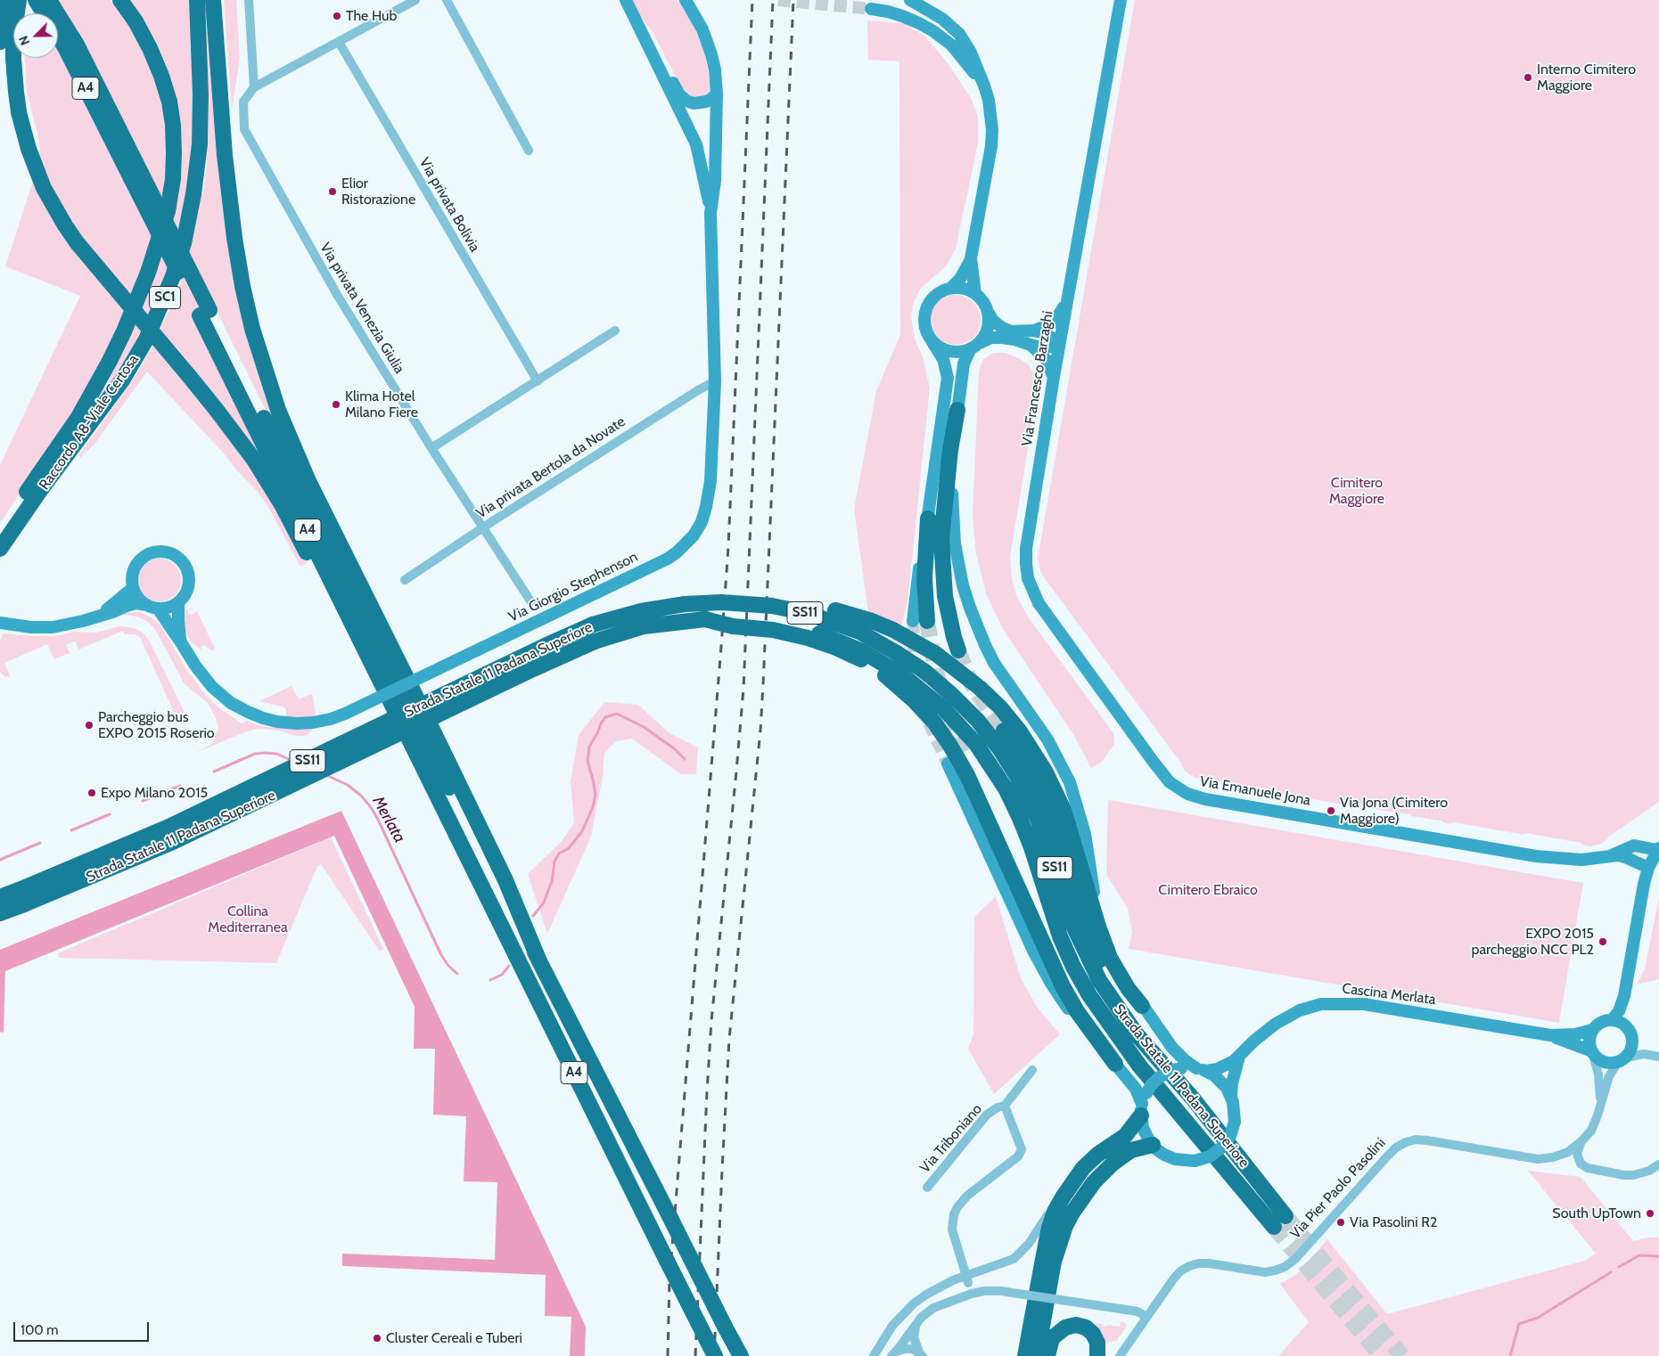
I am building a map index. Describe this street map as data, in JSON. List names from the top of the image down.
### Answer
{
  "streets": {
    "highway": [
      "A4",
      "SC1",
      "Raccordo A8-Viale Certosa",
      "SS11",
      "Strada Statale 11 Padana Superiore"
    ],
    "street": [
      "Via privata Bolivia",
      "Via privata Venezia Giulia",
      "Via Francesco Barzaghi",
      "Via privata Bertola da Novate",
      "Via Giorgio Stephenson",
      "Via Emanuele Jona",
      "Cascina Merlata",
      "Via Triboniano",
      "Via Pier Paolo Pasolini"
    ]
  },
  "crossings": [
    ["Via privata Venezia Giulia", "Via privata Bertola da Novate"],
    ["Via Francesco Barzaghi", "Via Emanuele Jona"],
    ["Via privata Bertola da Novate", "Via Giorgio Stephenson"],
    ["SS11", "Strada Statale 11 Padana Superiore"],
    ["Cascina Merlata", "Via Pier Paolo Pasolini"]
  ],
  "water": ["Merlata"],
  "parks": ["Cimitero Maggiore", "Cimitero Ebraico", "Collina Mediterranea"],
  "places": [
    "The Hub",
    "Interno Cimitero Maggiore",
    "Elior Ristorazione",
    "Klima Hotel Milano Fiere",
    "Parcheggio bus EXPO 2015 Roserio",
    "Expo Milano 2015",
    "Via Jona (Cimitero Maggiore)",
    "EXPO 2015 parcheggio NCC PL2",
    "South UpTown",
    "Via Pasolini R2",
    "Cluster Cereali e Tuberi"
  ],
  "scale_bar": "100 m",
  "north": "bottom left"
}
